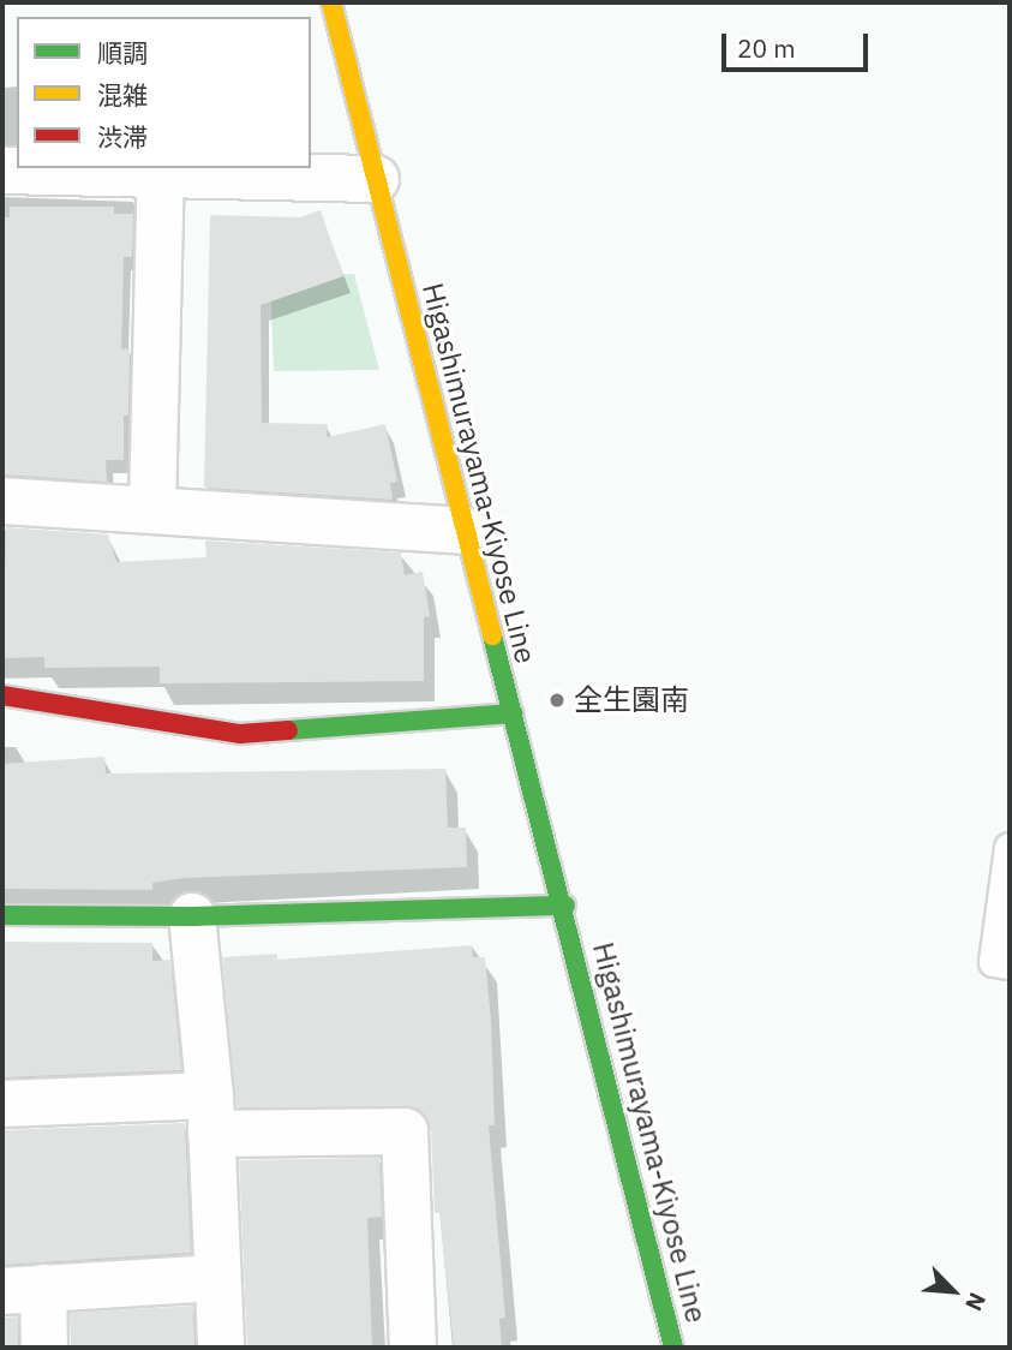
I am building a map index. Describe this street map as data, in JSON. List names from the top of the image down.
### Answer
{
  "streets": {
    "main road": ["Higashimurayama-Kiyose Line"]
  },
  "places": ["全生園南"],
  "legend": ["順調", "混雑", "渋滞"],
  "scale_bar": "20 m",
  "north": "bottom right"
}
